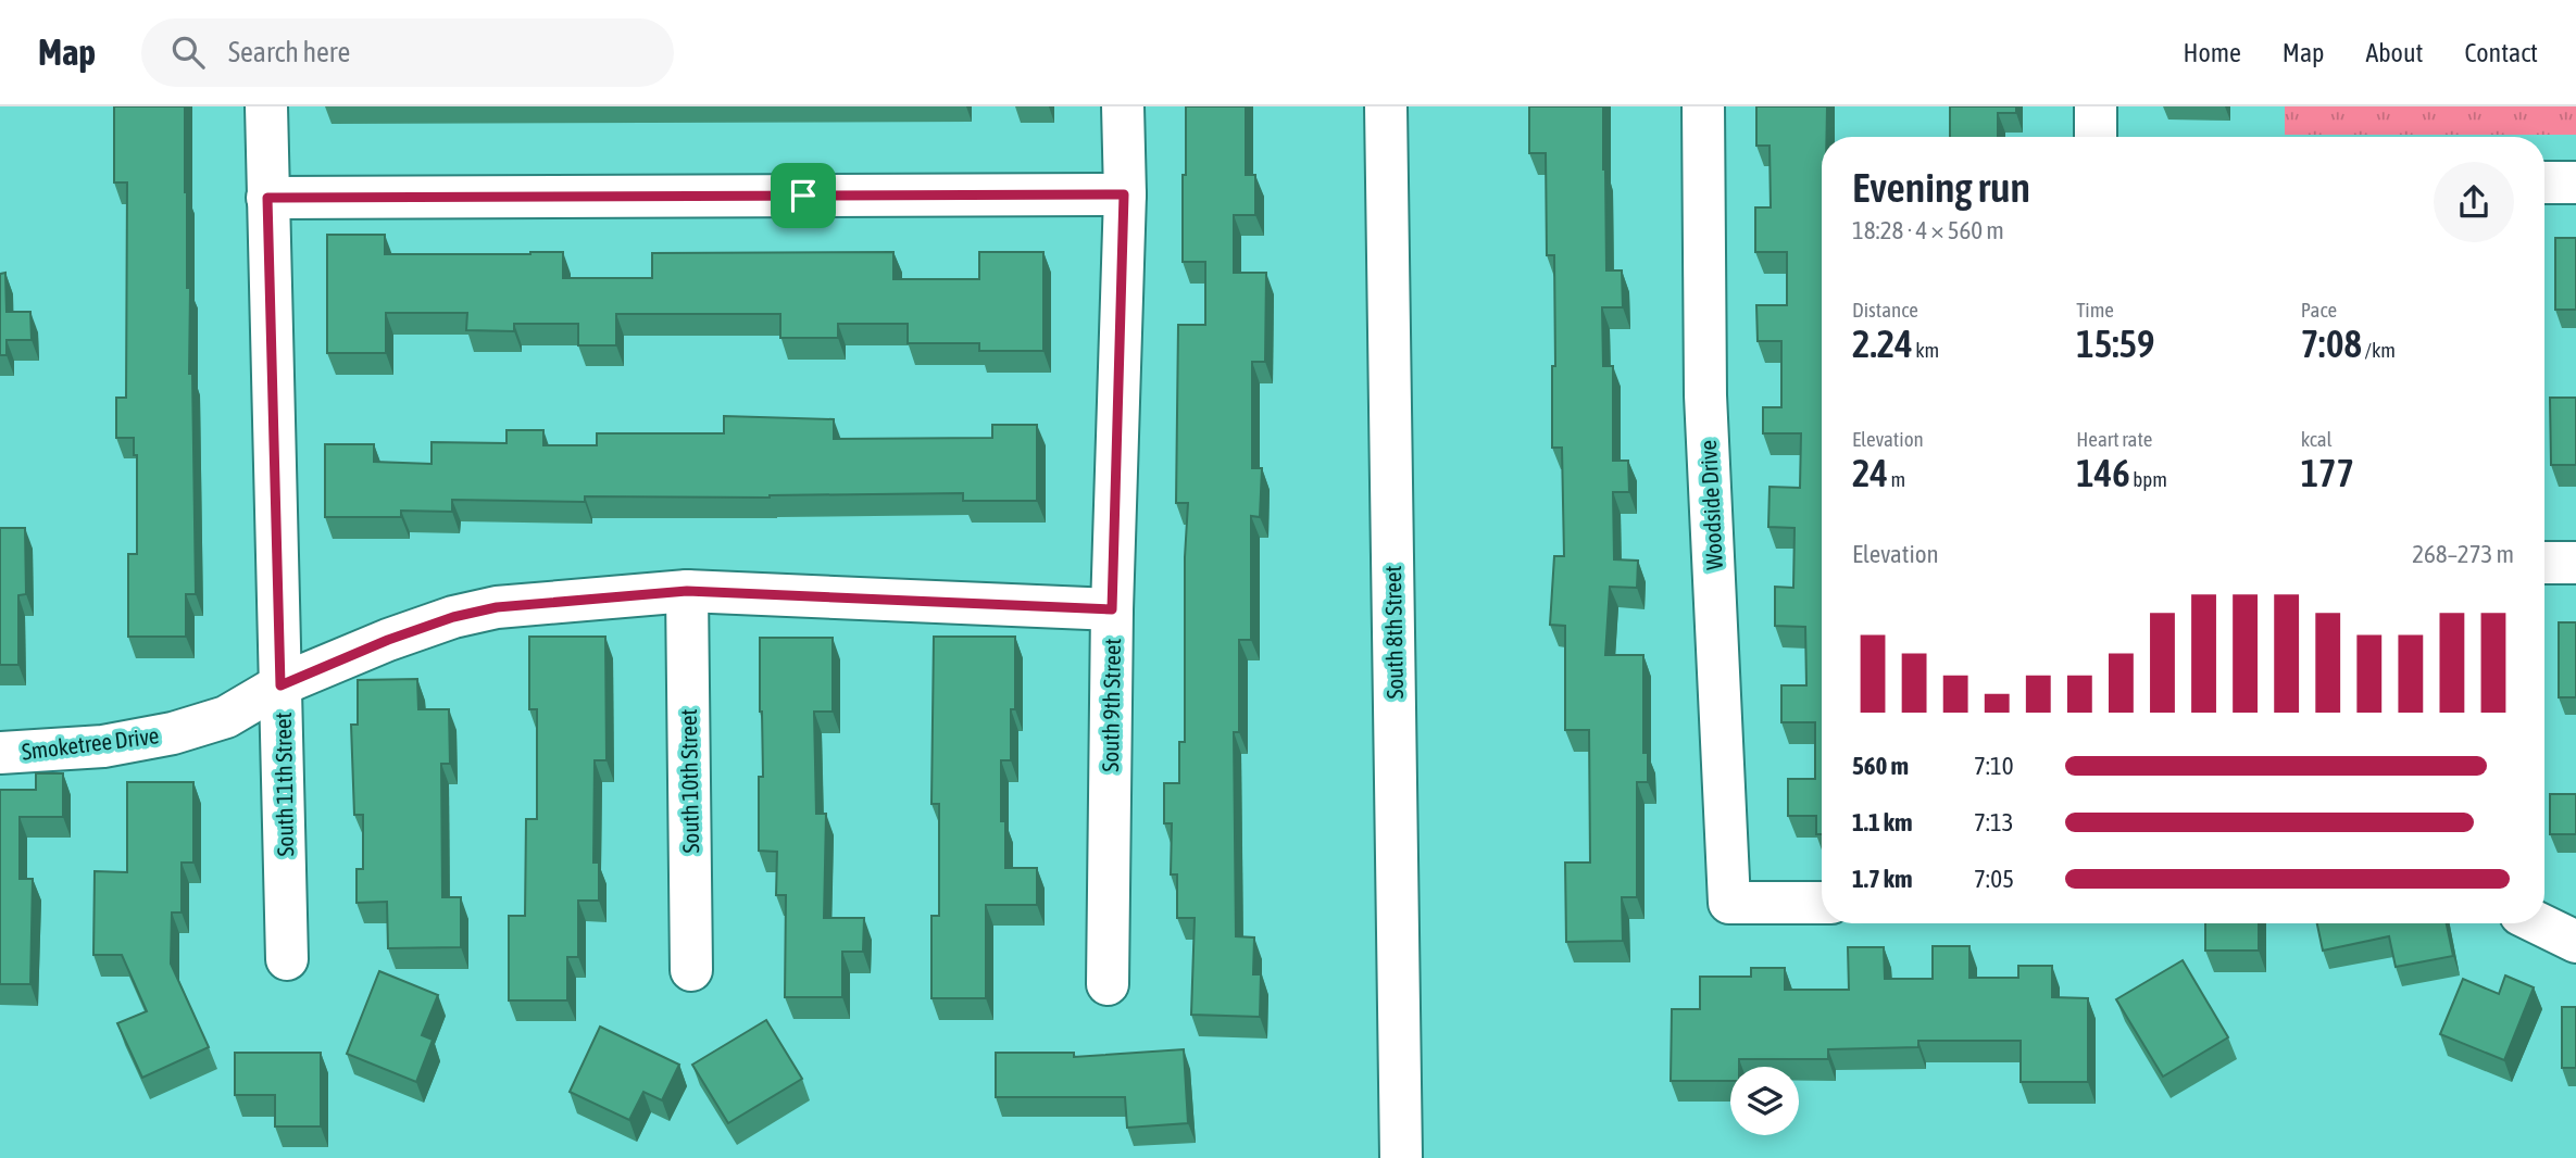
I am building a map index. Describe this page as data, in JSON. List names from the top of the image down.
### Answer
{
  "streets": {
    "street": [
      "Woodside Drive",
      "South 8th Street",
      "South 9th Street",
      "Smoketree Drive",
      "South 10th Street",
      "South 11th Street"
    ]
  },
  "crossings": [
    ["South 9th Street", "Smoketree Drive"],
    ["Smoketree Drive", "South 10th Street"],
    ["Smoketree Drive", "South 11th Street"]
  ],
  "page": {
    "header": "Map",
    "search": "Search here",
    "nav": [
      "Home",
      "Map",
      "About",
      "Contact"
    ],
    "heading": ["Evening run", "18:28 · 4 × 560 m"],
    "stats": [
      ["Distance", "2.24 km"],
      ["Time", "15:59"],
      ["Pace", "7:08 /km"],
      ["Elevation", "24 m"],
      ["Heart rate", "146 bpm"],
      ["kcal", "177"]
    ],
    "chart": ["Elevation", "268–273 m"],
    "list": [
      {
        "name": "560 m",
        "note": "7:10"
      },
      {
        "name": "1.1 km",
        "note": "7:13"
      },
      {
        "name": "1.7 km",
        "note": "7:05"
      }
    ]
  }
}
